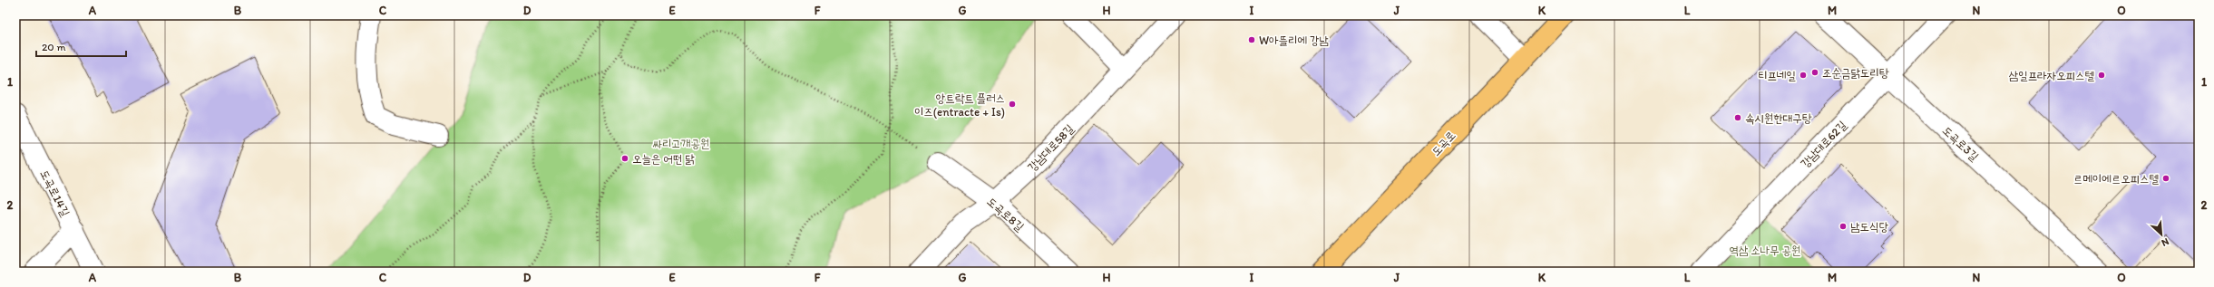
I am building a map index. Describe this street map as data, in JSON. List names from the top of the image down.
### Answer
{
  "streets": {
    "main road": ["도곡로"],
    "street": [
      "도곡로3길",
      "강남대로62길",
      "강남대로58길",
      "도곡로14길",
      "도곡로8길"
    ]
  },
  "crossings": [
    ["도곡로3길", "강남대로62길"],
    ["강남대로58길", "도곡로8길"]
  ],
  "parks": ["싸리고개공원", "역삼 소나무 공원"],
  "places": [
    "W아뜰리에 강남",
    "조순금닭도리탕",
    "티프네일",
    "삼일프라자오피스텔",
    "앙트락트 플러스 이즈(entracte + Is)",
    "속시원한대구탕",
    "오늘은 어떤 닭",
    "르메이에르오피스텔",
    "남도식당"
  ],
  "scale_bar": "20 m",
  "north": "bottom right",
  "grid": {
    "columns": [
      "A",
      "B",
      "C",
      "D",
      "E",
      "F",
      "G",
      "H",
      "I",
      "J",
      "K",
      "L",
      "M",
      "N",
      "O"
    ],
    "rows": ["1", "2"]
  }
}
